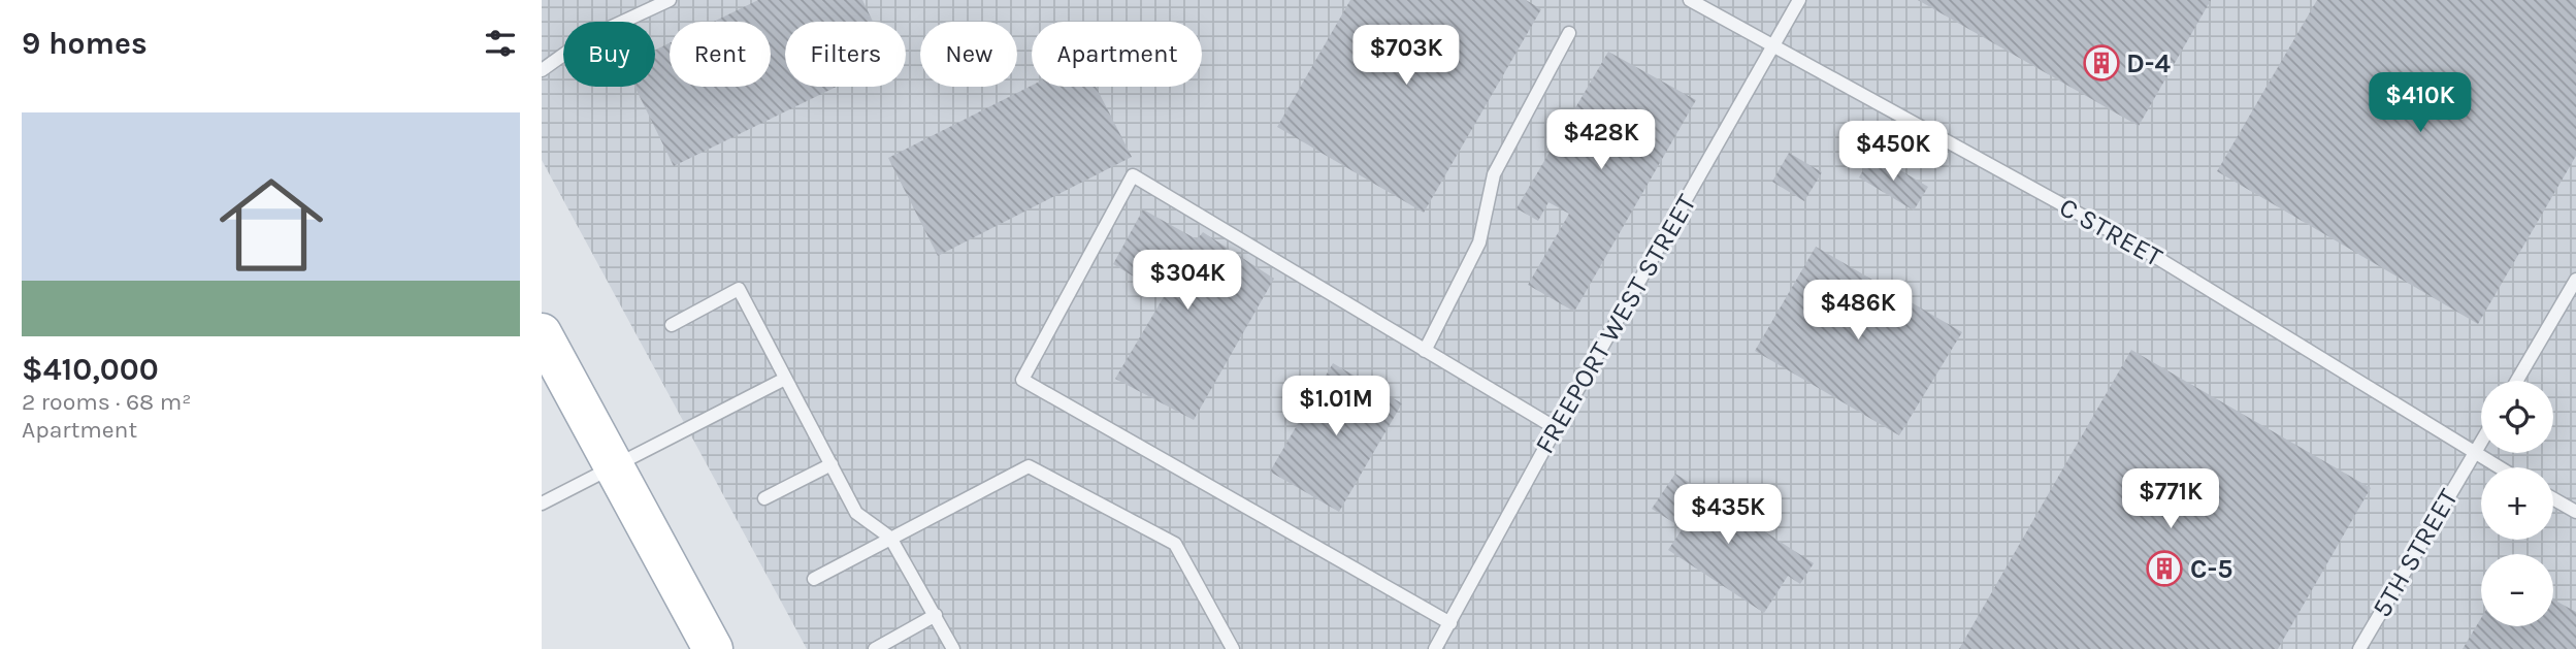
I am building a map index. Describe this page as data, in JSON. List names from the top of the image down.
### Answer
{
  "streets": {
    "lane": ["C STREET", "FREEPORT WEST STREET", "5TH STREET"]
  },
  "crossings": [
    ["C STREET", "FREEPORT WEST STREET"],
    ["C STREET", "5TH STREET"]
  ],
  "places": {
    "building": ["D-4", "C-5"]
  },
  "page": {
    "heading": "9 homes",
    "chip": [
      "Buy",
      "Rent",
      "Filters",
      "New",
      "Apartment"
    ],
    "price": [
      "$703K",
      "$410K",
      "$428K",
      "$450K",
      "$304K",
      "$486K",
      "$1.01M",
      "$771K",
      "$435K"
    ],
    "list": [
      {
        "name": "$410,000",
        "note": "2 rooms · 68 m² · Apartment"
      }
    ],
    "map_buttons": ["+", "−"]
  }
}
